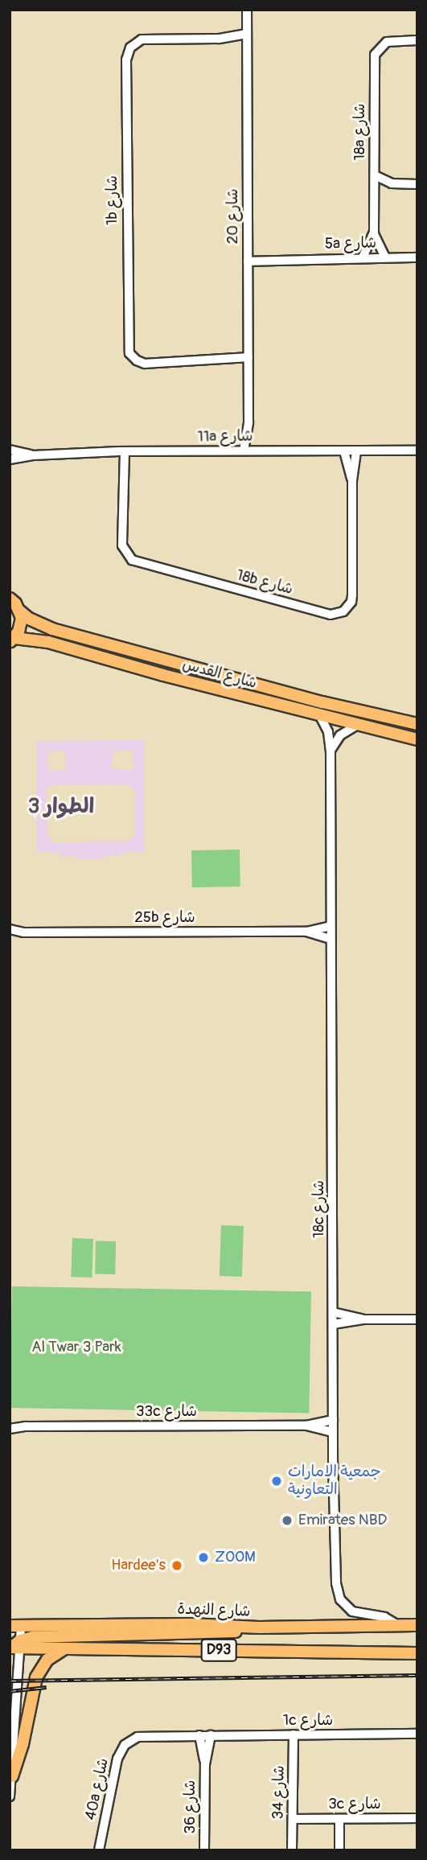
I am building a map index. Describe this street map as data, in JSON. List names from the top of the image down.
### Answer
{
  "streets": {
    "main road": ["شارع القدس", "شارع النهدة", "D93"],
    "street": [
      "18a شارع",
      "1b شارع",
      "شارع 20",
      "5a شارع",
      "11a شارع",
      "18b شارع",
      "25b شارع",
      "18c شارع",
      "33c شارع",
      "1c شارع",
      "40a شارع",
      "شارع 34",
      "3c شارع",
      "شارع 36"
    ]
  },
  "crossings": [
    ["18a شارع", "5a شارع"],
    ["1b شارع", "شارع 20"],
    ["شارع 20", "5a شارع"],
    ["شارع 20", "11a شارع"],
    ["11a شارع", "18b شارع"],
    ["شارع القدس", "18c شارع"],
    ["25b شارع", "18c شارع"],
    ["18c شارع", "33c شارع"],
    ["18c شارع", "شارع النهدة"],
    ["1c شارع", "40a شارع"],
    ["1c شارع", "شارع 34"],
    ["1c شارع", "شارع 36"],
    ["40a شارع", "شارع 36"],
    ["شارع 34", "3c شارع"]
  ],
  "districts": ["الطوار 3"],
  "parks": ["Al Twar 3 Park"],
  "places": [
    "جمعية الامارات التعاونية",
    "Emirates NBD",
    "ZOOM",
    "Hardee's"
  ]
}
